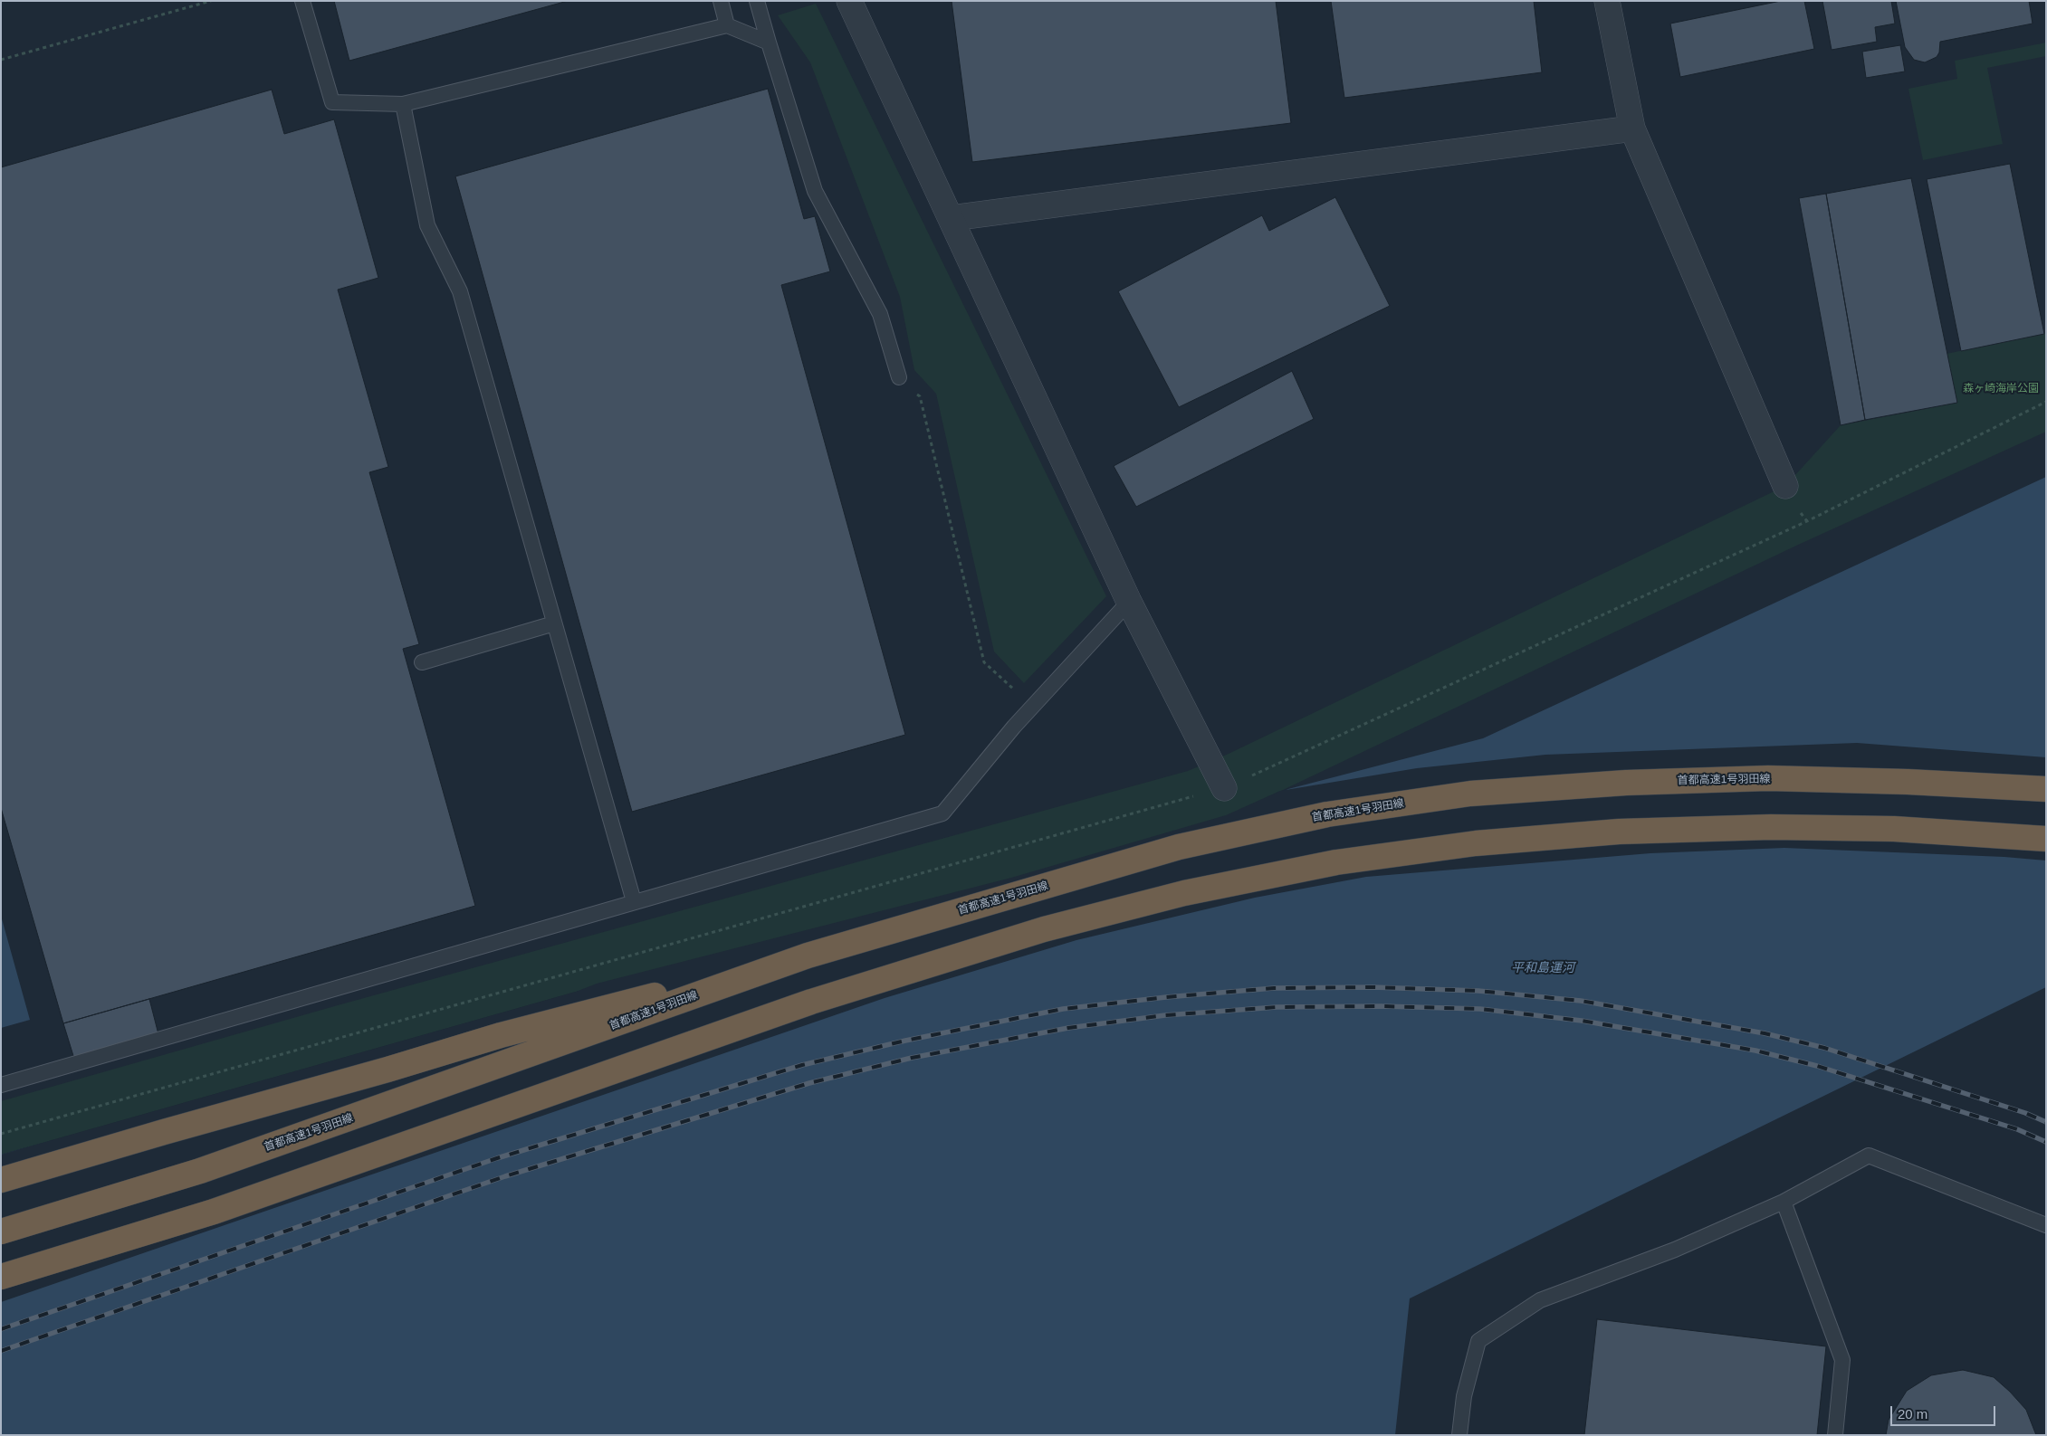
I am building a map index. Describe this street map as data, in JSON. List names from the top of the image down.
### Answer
{
  "streets": {
    "highway": ["首都高速1号羽田線"]
  },
  "water": ["平和島運河"],
  "parks": ["森ヶ崎海岸公園"],
  "scale_bar": "20 m"
}
